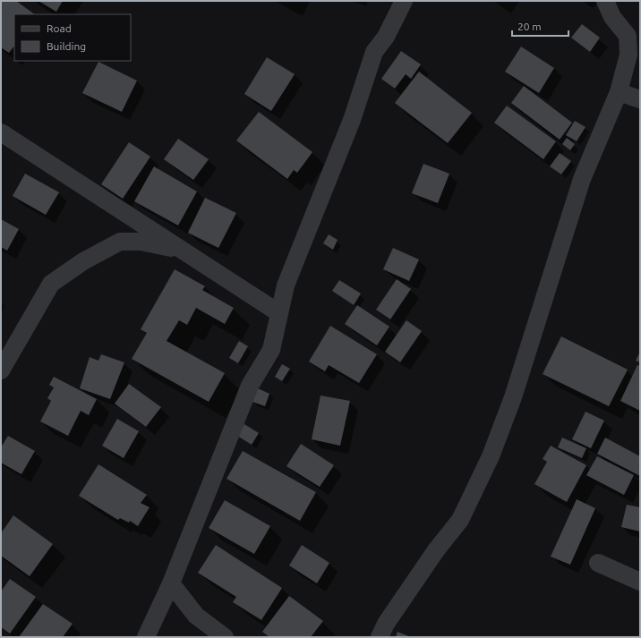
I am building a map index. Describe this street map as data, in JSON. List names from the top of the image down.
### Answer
{
  "legend": ["Road", "Building"],
  "scale_bar": "20 m"
}
